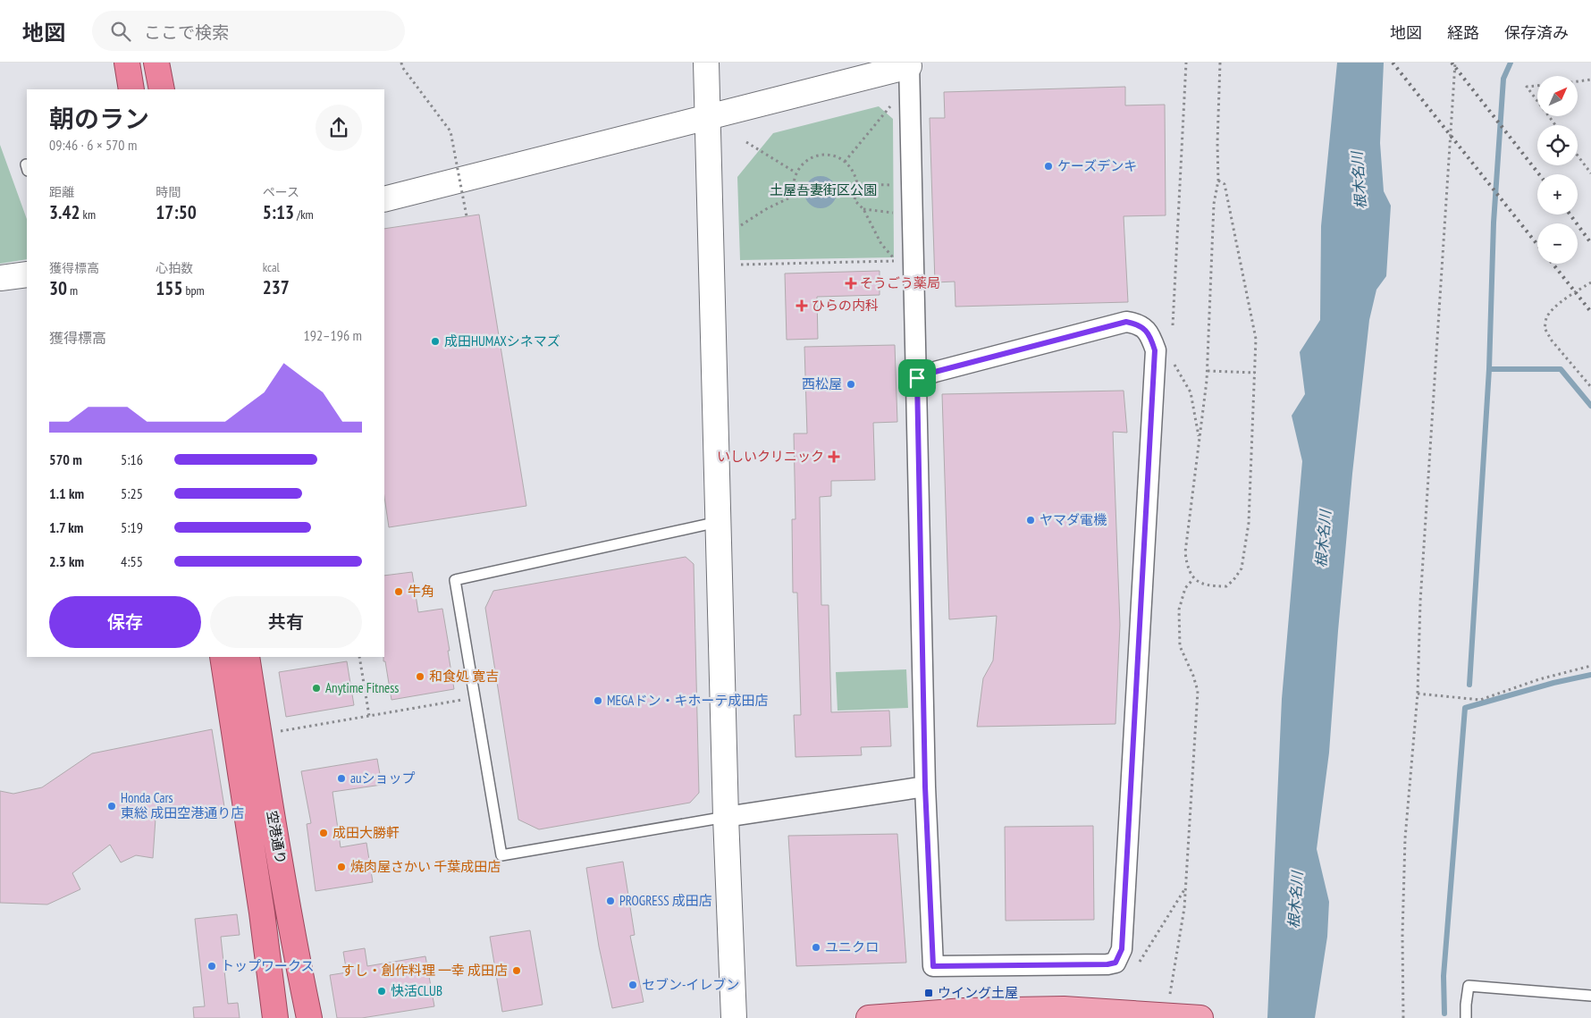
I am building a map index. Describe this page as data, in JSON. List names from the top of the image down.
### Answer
{
  "streets": {
    "highway": ["空港通り"]
  },
  "water": ["根木名川"],
  "parks": ["土屋吾妻街区公園"],
  "places": {
    "other": [
      "ケーズデンキ",
      "成田HUMAXシネマズ",
      "西松屋",
      "ヤマダ電機",
      "牛角",
      "和食処 寛吉",
      "Anytime Fitness",
      "MEGAドン・キホーテ成田店",
      "auショップ",
      "Honda Cars 東総 成田空港通り店",
      "成田大勝軒",
      "焼肉屋さかい 千葉成田店",
      "PROGRESS 成田店",
      "ユニクロ",
      "トップワークス",
      "すし・創作料理 一幸 成田店",
      "セブン-イレブン",
      "快活CLUB"
    ],
    "health": ["そうごう薬局", "ひらの内科", "いしいクリニック"],
    "transit": ["ウイング土屋"]
  },
  "north": "top right",
  "page": {
    "header": "地図",
    "search": "ここで検索",
    "nav": ["地図", "経路", "保存済み"],
    "map_buttons": ["+", "−"],
    "heading": ["朝のラン", "09:46 · 6 × 570 m"],
    "stats": [
      ["距離", "3.42 km"],
      ["時間", "17:50"],
      ["ペース", "5:13 /km"],
      ["獲得標高", "30 m"],
      ["心拍数", "155 bpm"],
      ["kcal", "237"]
    ],
    "chart": ["獲得標高", "192–196 m"],
    "list": [
      {
        "name": "570 m",
        "note": "5:16"
      },
      {
        "name": "1.1 km",
        "note": "5:25"
      },
      {
        "name": "1.7 km",
        "note": "5:19"
      },
      {
        "name": "2.3 km",
        "note": "4:55"
      }
    ],
    "buttons": ["保存", "共有"]
  }
}
